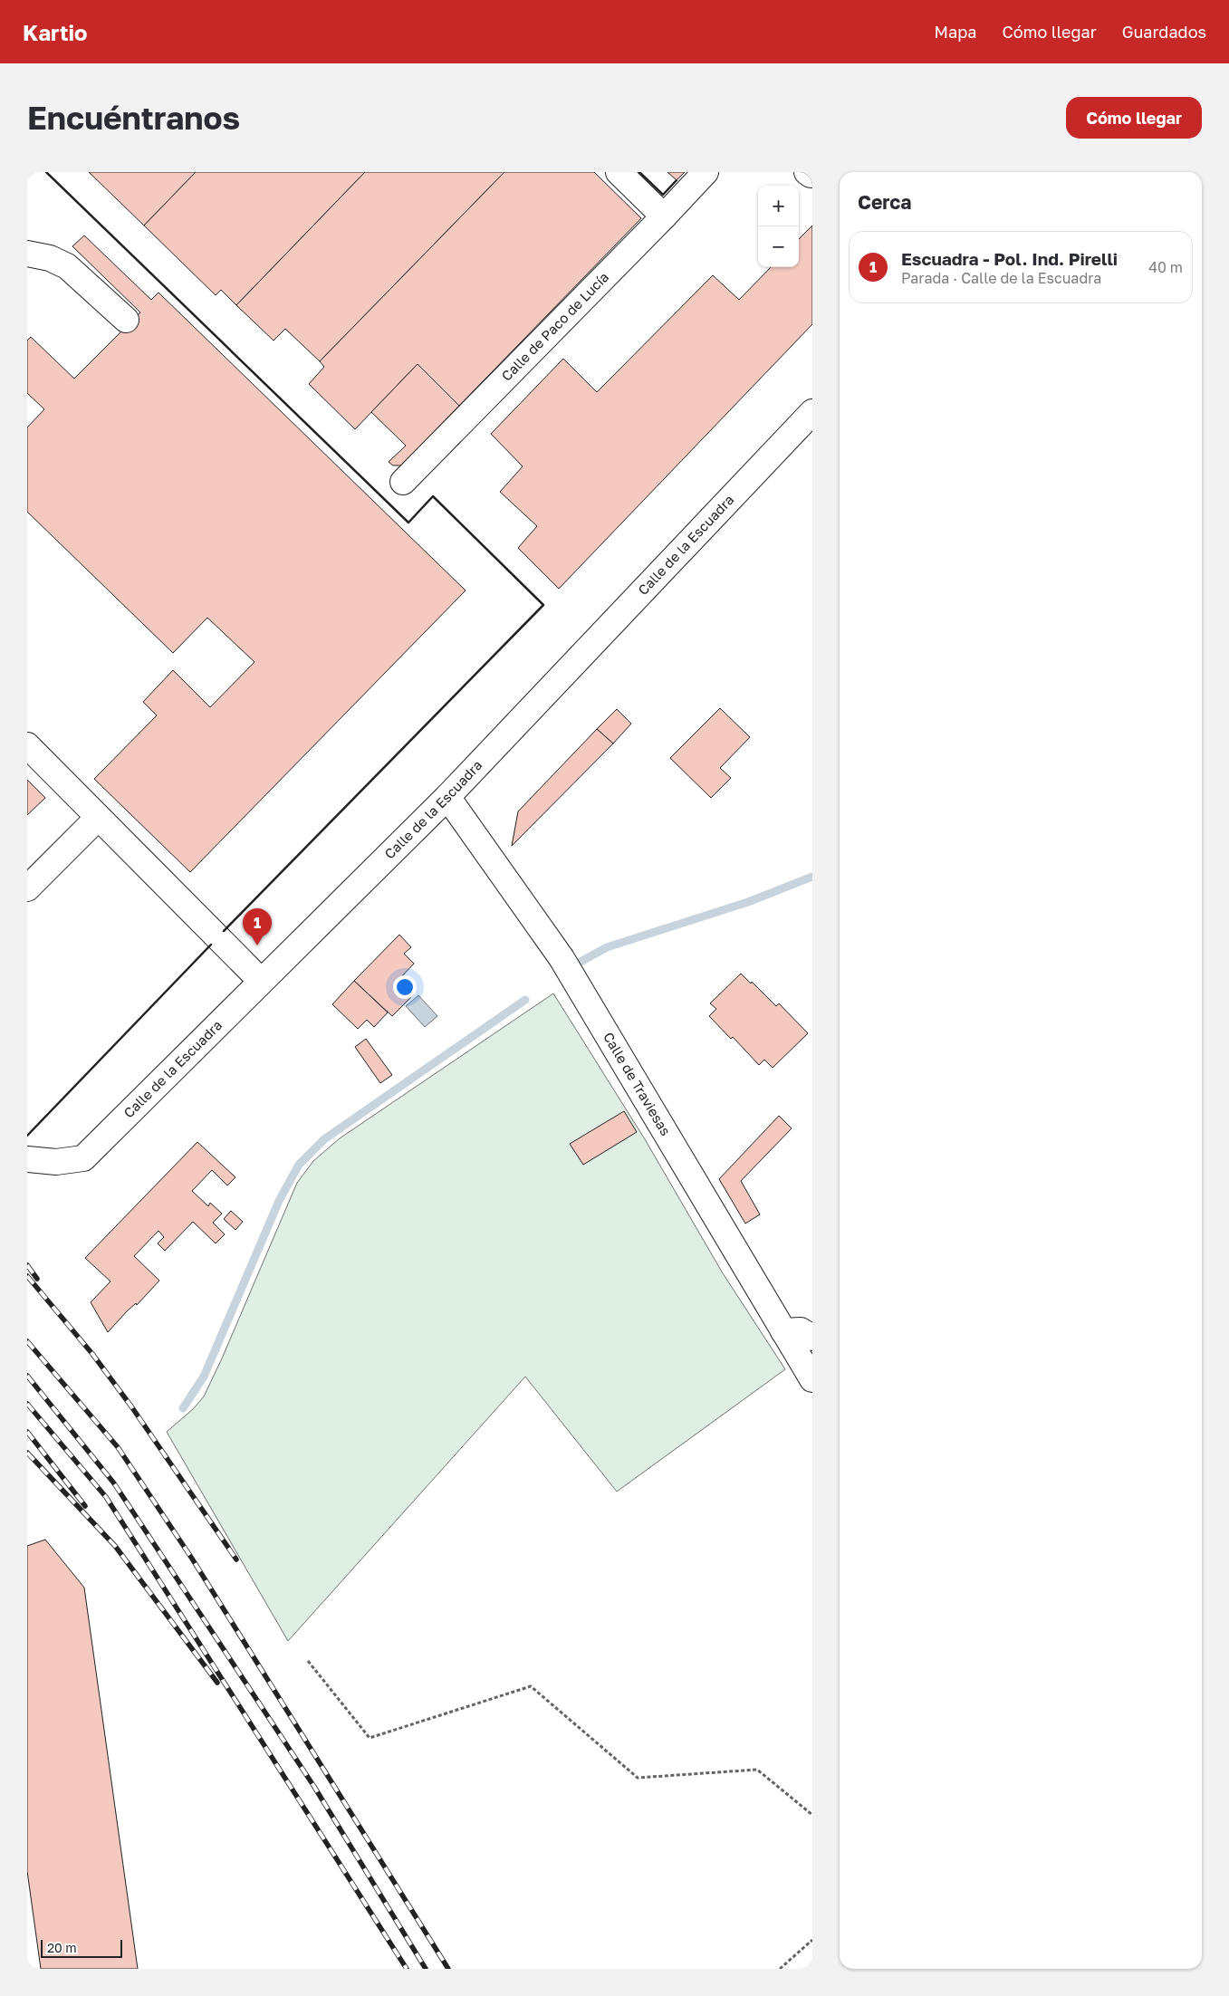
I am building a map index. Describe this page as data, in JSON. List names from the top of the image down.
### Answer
{
  "streets": {
    "street": ["Calle de Paco de Lucía", "Calle de la Escuadra", "Calle de Traviesas"]
  },
  "crossings": [
    ["Calle de la Escuadra", "Calle de Traviesas"]
  ],
  "scale_bar": "20 m",
  "page": {
    "header": "Kartio",
    "nav": ["Mapa", "Cómo llegar", "Guardados"],
    "buttons": "Cómo llegar",
    "title": "Encuéntranos",
    "heading": "Cerca",
    "map_buttons": ["+", "−"],
    "list": [
      {
        "mark": "1",
        "name": "Escuadra - Pol. Ind. Pirelli",
        "note": "Parada · Calle de la Escuadra",
        "value": "40 m"
      }
    ],
    "pins": "1",
    "scale": "20 m"
  }
}
